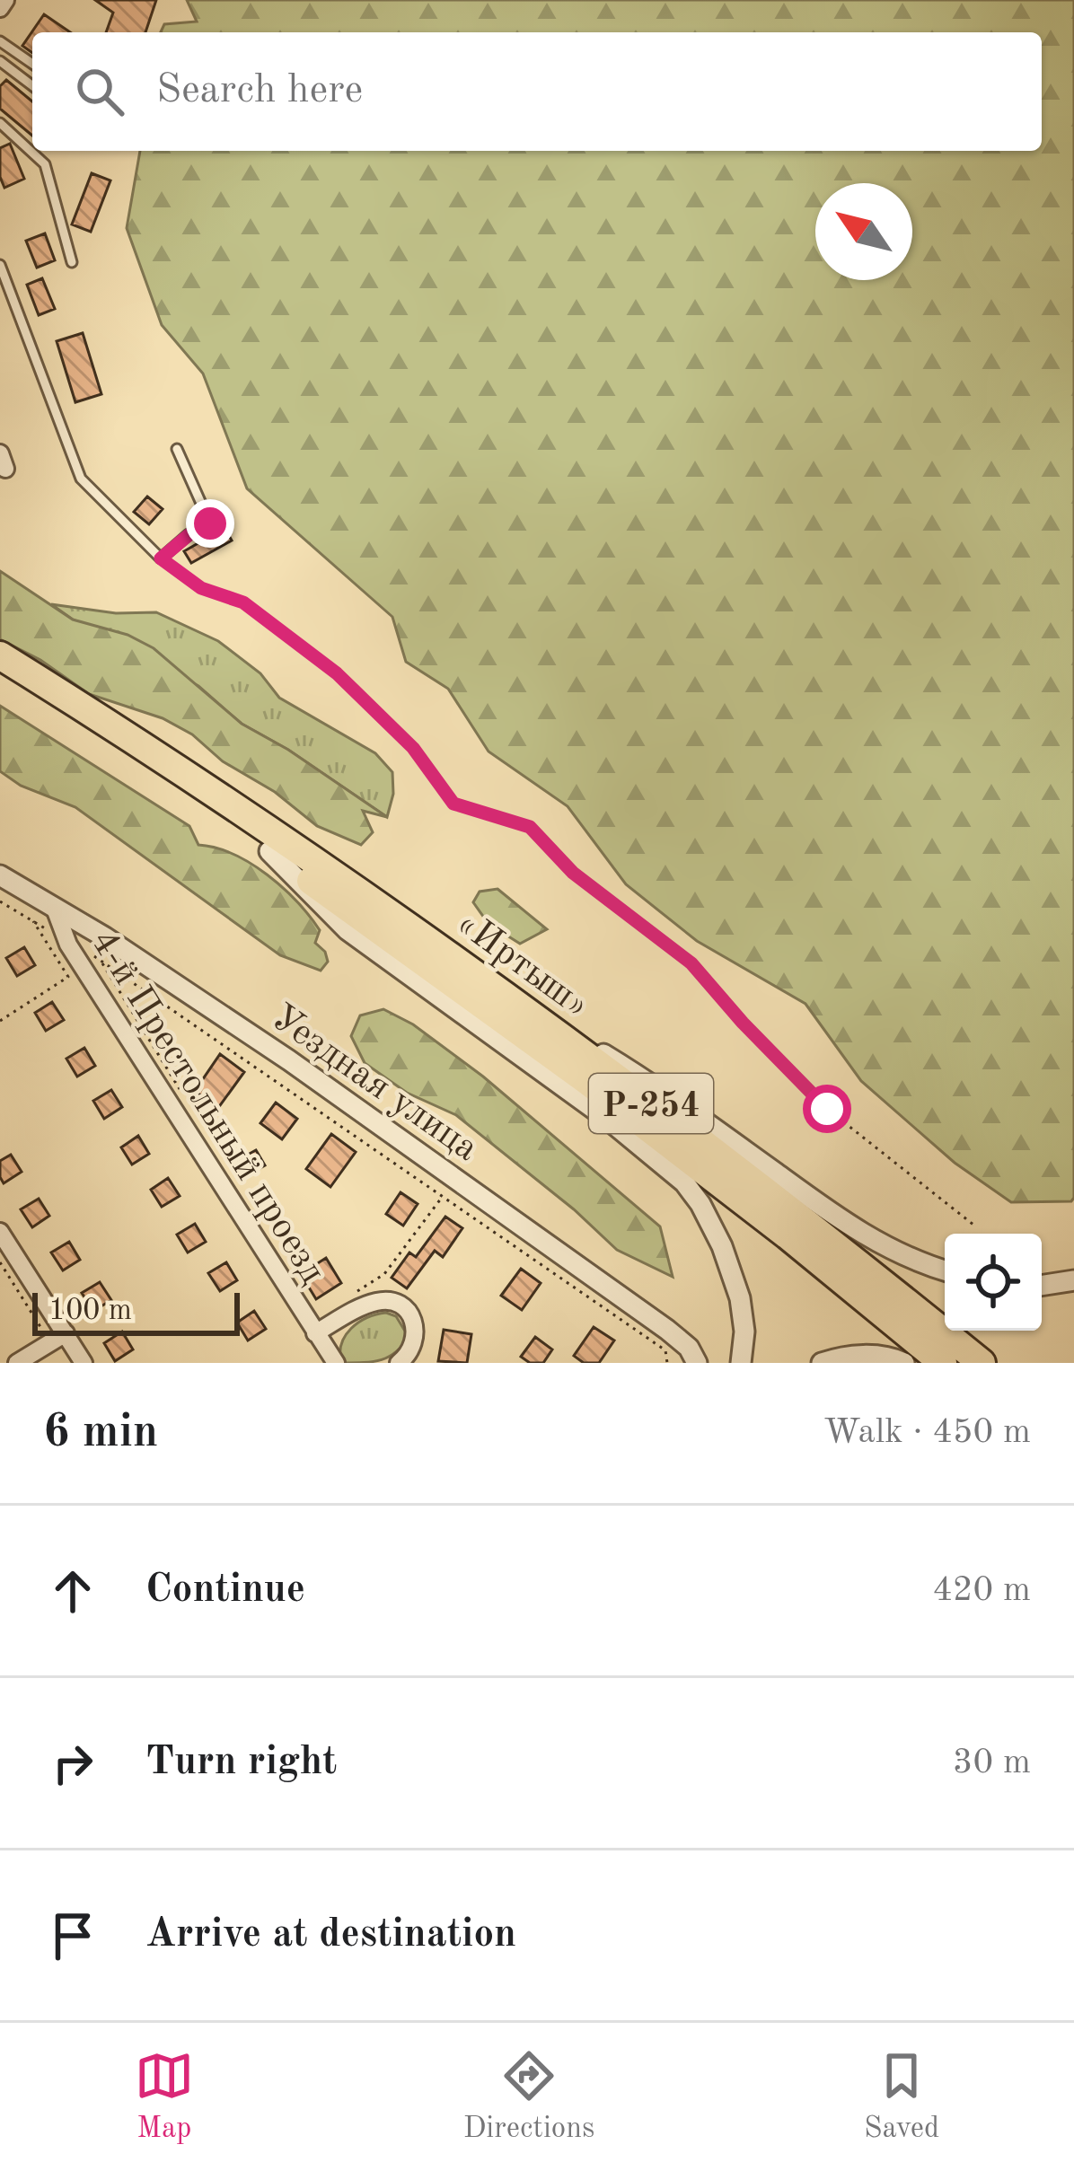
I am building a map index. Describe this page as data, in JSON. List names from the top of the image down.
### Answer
{
  "streets": {
    "highway": ["«Иртыш»", "Р-254"],
    "street": ["Уездная улица", "4-й Престольный проезд"]
  },
  "crossings": [
    ["Уездная улица", "4-й Престольный проезд"]
  ],
  "scale_bar": "100 m",
  "north": "top left",
  "page": {
    "search": "Search here",
    "scale": "100 m",
    "heading": ["6 min", "Walk · 450 m"],
    "list": [
      ["Continue", "420 m"],
      ["Turn right", "30 m"],
      "Arrive at destination"
    ],
    "nav": ["Map", "Directions", "Saved"]
  }
}
